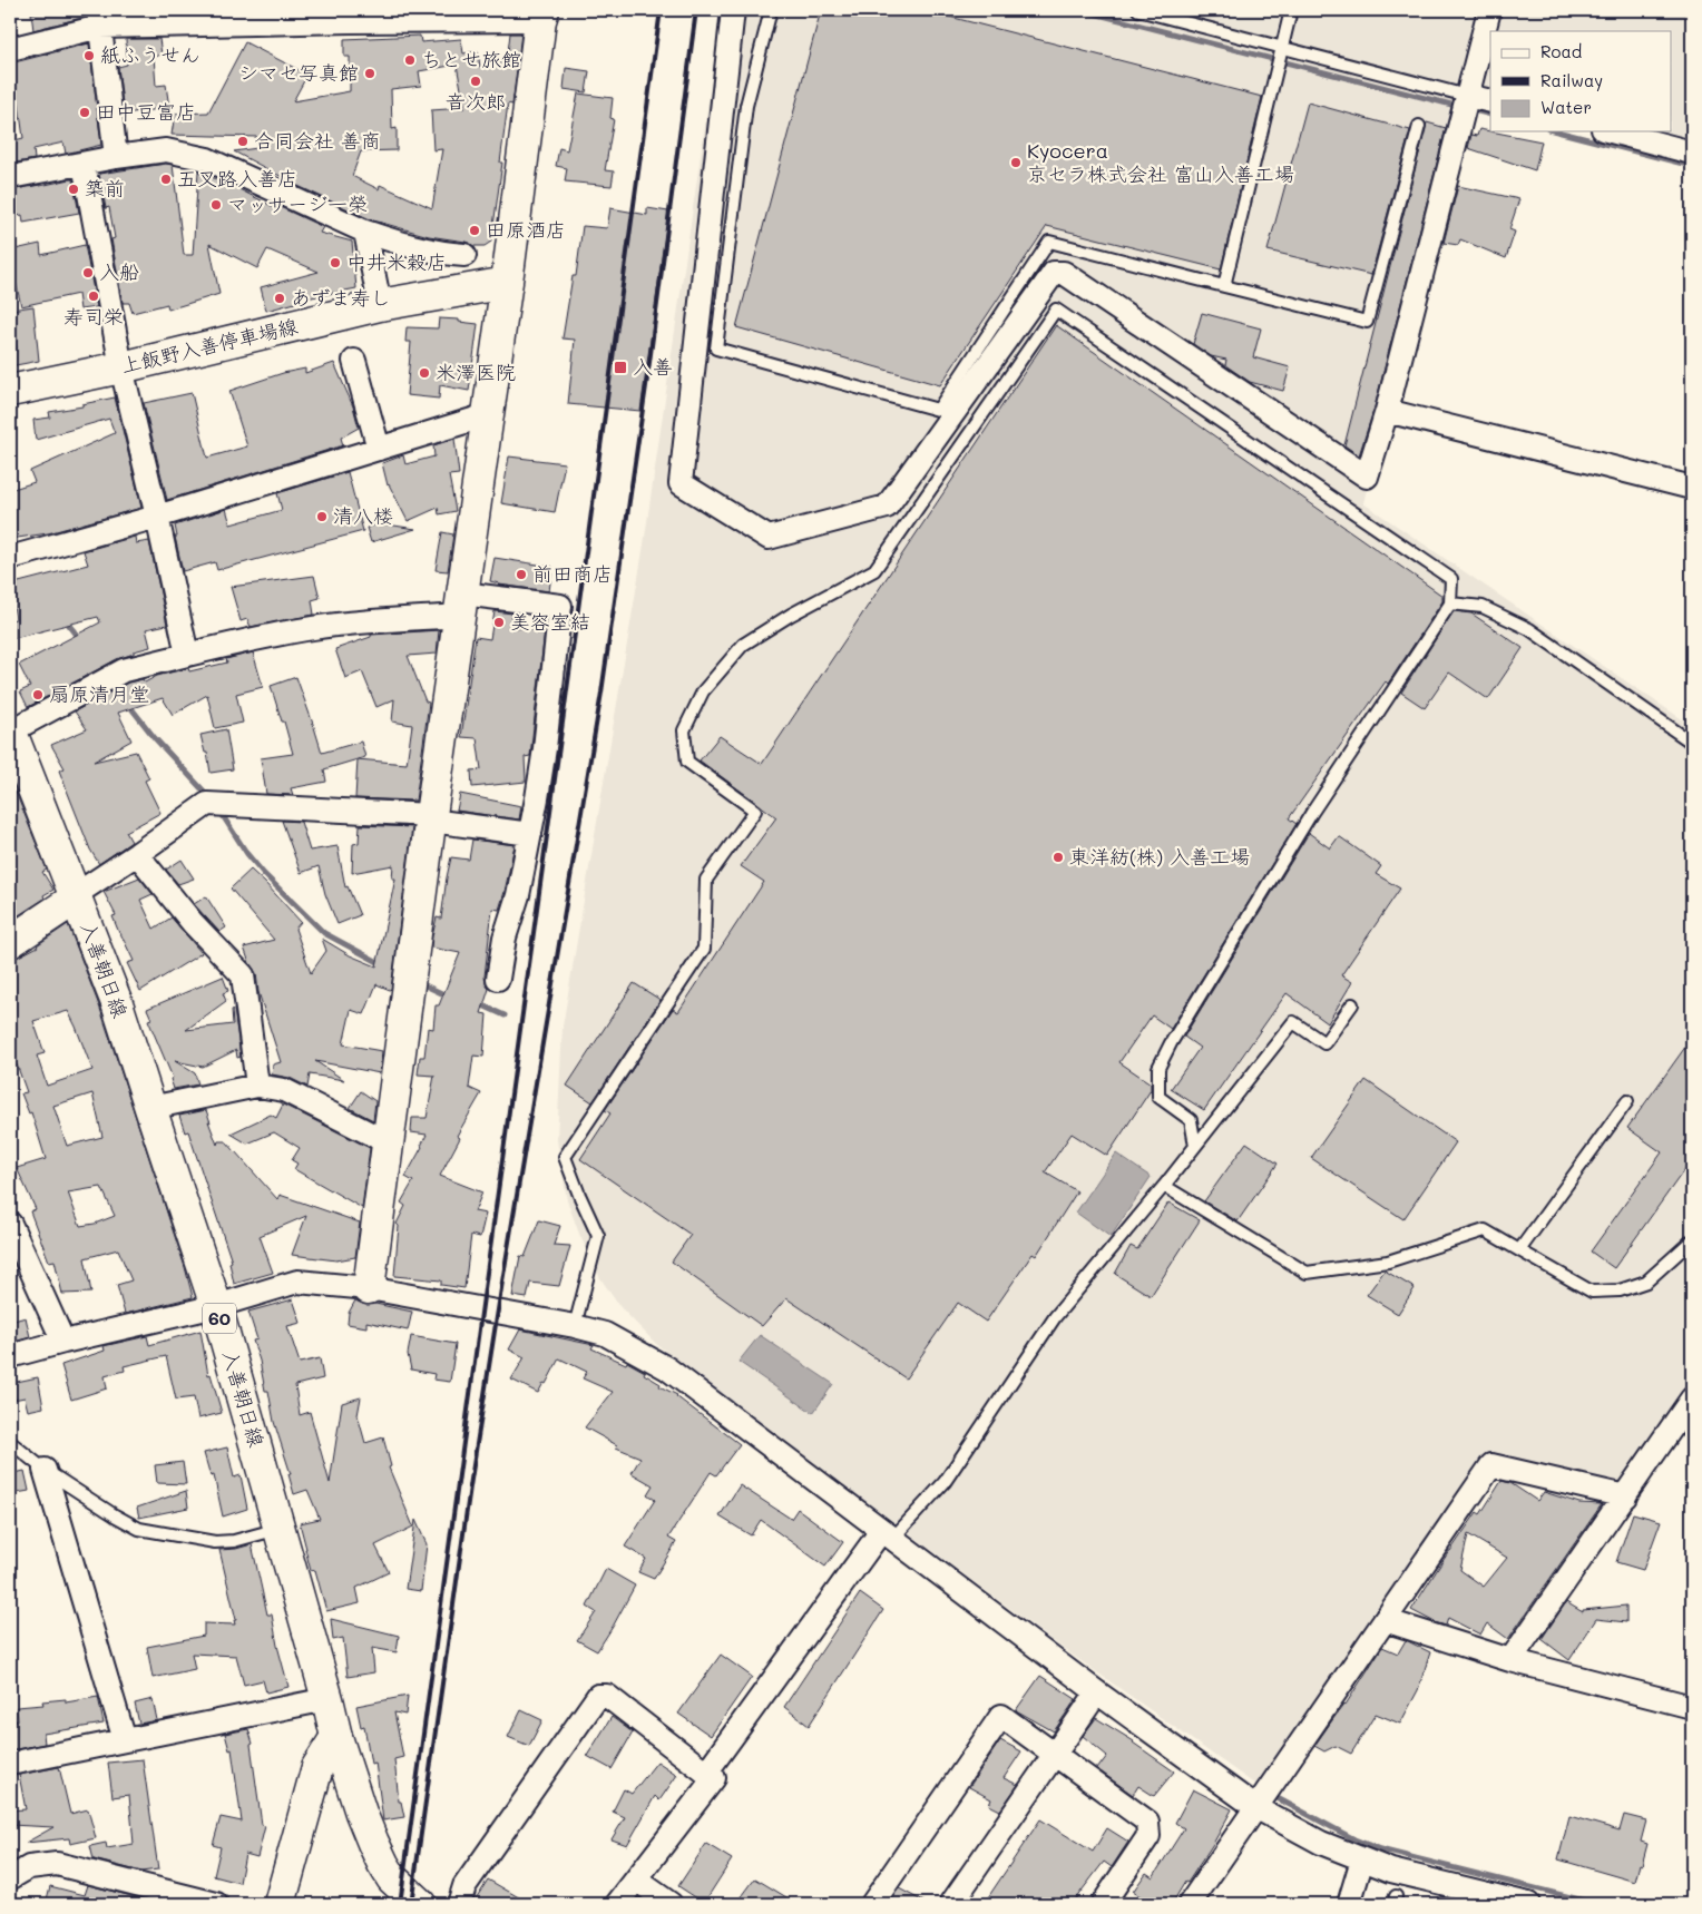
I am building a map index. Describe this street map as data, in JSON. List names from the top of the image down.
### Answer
{
  "streets": {
    "main road": ["上飯野入善停車場線", "入善朝日線", "60"]
  },
  "places": {
    "other": [
      "紙ふうせん",
      "ちとせ旅館",
      "シマセ写真館",
      "音次郎",
      "田中豆富店",
      "合同会社 善商",
      "Kyocera 京セラ株式会社 富山入善工場",
      "五叉路入善店",
      "築前",
      "マッサージ一榮",
      "田原酒店",
      "中井米穀店",
      "入船",
      "寿司栄",
      "あずま寿し",
      "米澤医院",
      "清八楼",
      "前田商店",
      "美容室結",
      "扇原清月堂",
      "東洋紡(株) 入善工場"
    ],
    "transit": ["入善"]
  },
  "legend": ["Road", "Railway", "Water"]
}
